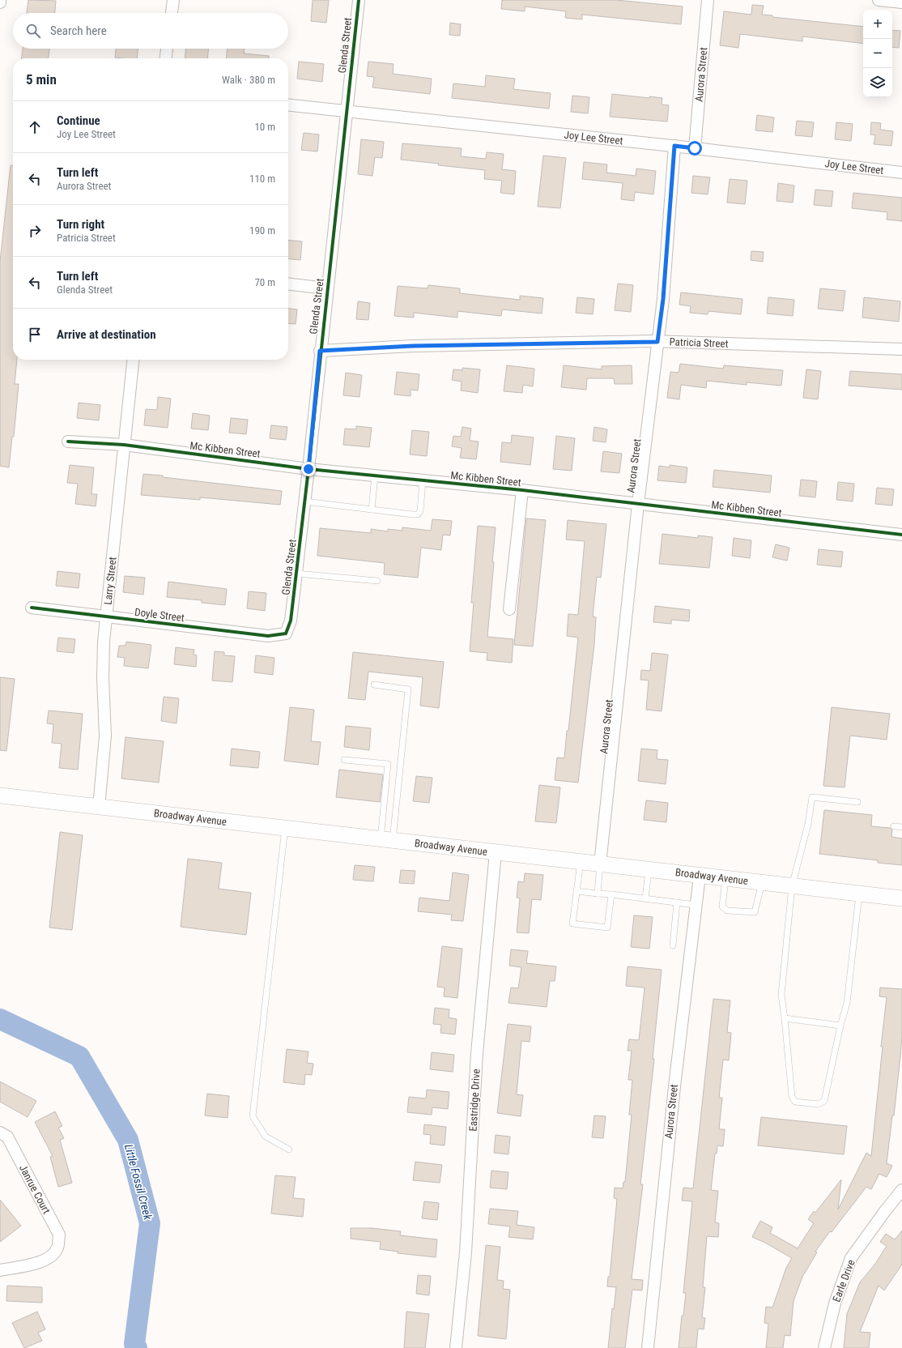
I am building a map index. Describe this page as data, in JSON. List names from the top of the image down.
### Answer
{
  "streets": {
    "main road": ["Broadway Avenue"],
    "street": [
      "Glenda Street",
      "Aurora Street",
      "Joy Lee Street",
      "Patricia Street",
      "Mc Kibben Street",
      "Larry Street",
      "Doyle Street",
      "Eastridge Drive",
      "Janrue Court",
      "Earle Drive"
    ]
  },
  "crossings": [
    ["Glenda Street", "Joy Lee Street"],
    ["Glenda Street", "Patricia Street"],
    ["Glenda Street", "Mc Kibben Street"],
    ["Glenda Street", "Doyle Street"],
    ["Aurora Street", "Joy Lee Street"],
    ["Aurora Street", "Patricia Street"],
    ["Aurora Street", "Mc Kibben Street"],
    ["Aurora Street", "Broadway Avenue"],
    ["Mc Kibben Street", "Larry Street"],
    ["Larry Street", "Doyle Street"],
    ["Larry Street", "Broadway Avenue"],
    ["Broadway Avenue", "Eastridge Drive"]
  ],
  "water": ["Little Fossil Creek"],
  "page": {
    "map_buttons": ["+", "−"],
    "search": "Search here",
    "heading": ["5 min", "Walk · 380 m"],
    "list": [
      ["Continue", "Joy Lee Street", "10 m"],
      ["Turn left", "Aurora Street", "110 m"],
      ["Turn right", "Patricia Street", "190 m"],
      ["Turn left", "Glenda Street", "70 m"],
      "Arrive at destination"
    ]
  }
}
